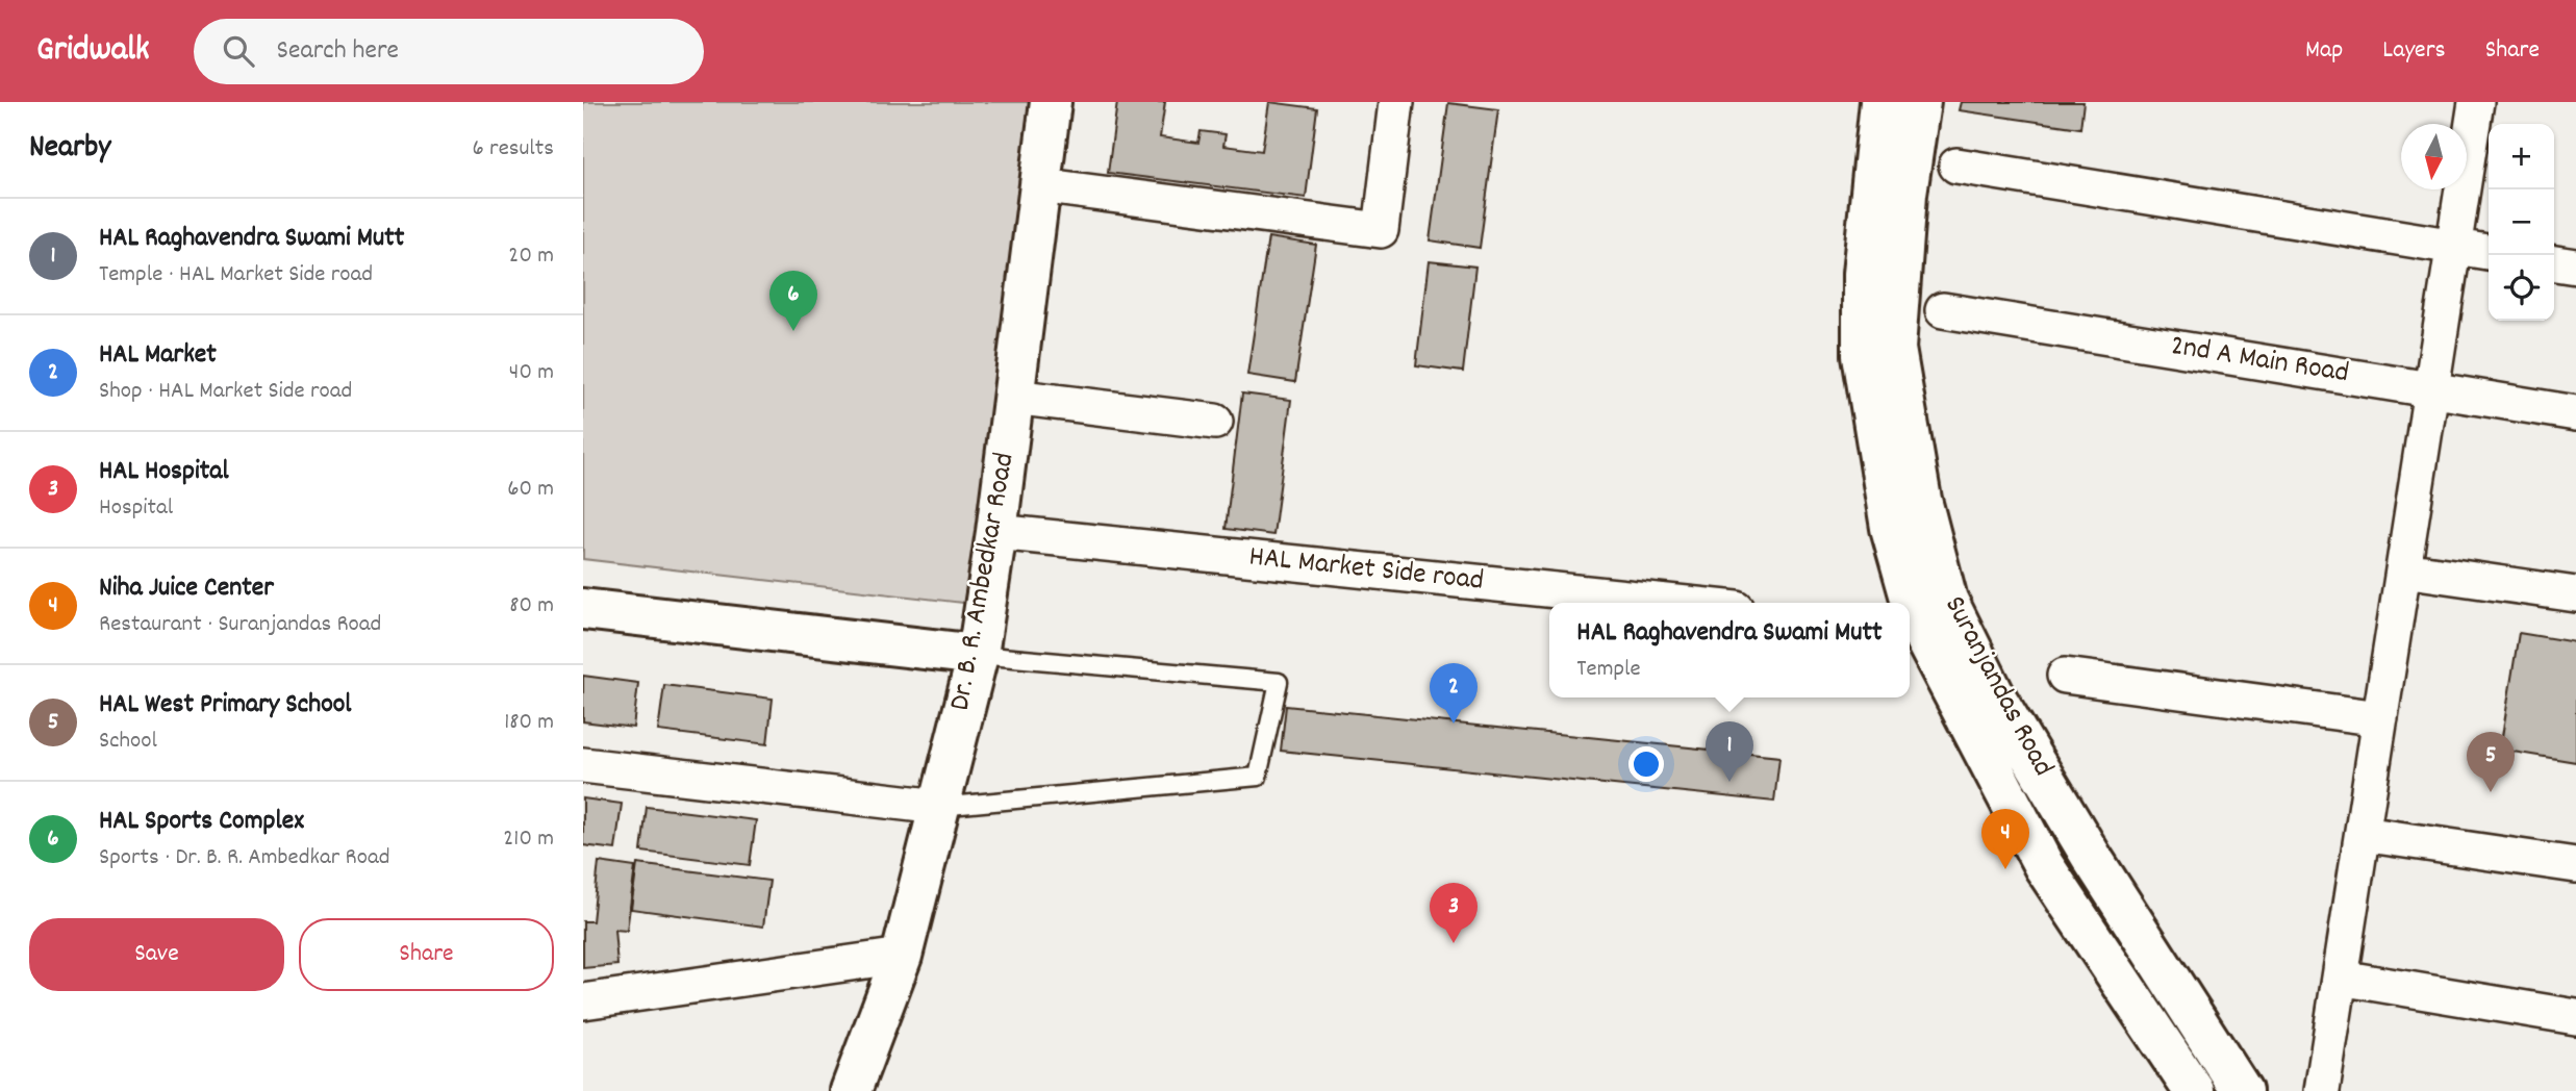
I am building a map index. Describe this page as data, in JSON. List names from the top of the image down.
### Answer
{
  "streets": {
    "main road": ["Dr. B. R. Ambedkar Road", "Suranjandas Road"],
    "street": ["2nd A Main Road", "HAL Market Side road"]
  },
  "crossings": [
    ["HAL Market Side road", "Dr. B. R. Ambedkar Road"]
  ],
  "north": "bottom",
  "page": {
    "header": "Gridwalk",
    "search": "Search here",
    "nav": ["Map", "Layers", "Share"],
    "heading": ["Nearby", "6 results"],
    "map_buttons": ["+", "−"],
    "list": [
      {
        "mark": "1",
        "name": "HAL Raghavendra Swami Mutt",
        "note": "Temple · HAL Market Side road",
        "value": "20 m"
      },
      {
        "mark": "2",
        "name": "HAL Market",
        "note": "Shop · HAL Market Side road",
        "value": "40 m"
      },
      {
        "mark": "3",
        "name": "HAL Hospital",
        "note": "Hospital",
        "value": "60 m"
      },
      {
        "mark": "4",
        "name": "Niha Juice Center",
        "note": "Restaurant · Suranjandas Road",
        "value": "80 m"
      },
      {
        "mark": "5",
        "name": "HAL West Primary School",
        "note": "School",
        "value": "180 m"
      },
      {
        "mark": "6",
        "name": "HAL Sports Complex",
        "note": "Sports · Dr. B. R. Ambedkar Road",
        "value": "210 m"
      }
    ],
    "pins": [
      "6",
      "2",
      "1",
      "5",
      "4",
      "3"
    ],
    "popup": ["HAL Raghavendra Swami Mutt", "Temple"],
    "buttons": ["Save", "Share"]
  }
}
